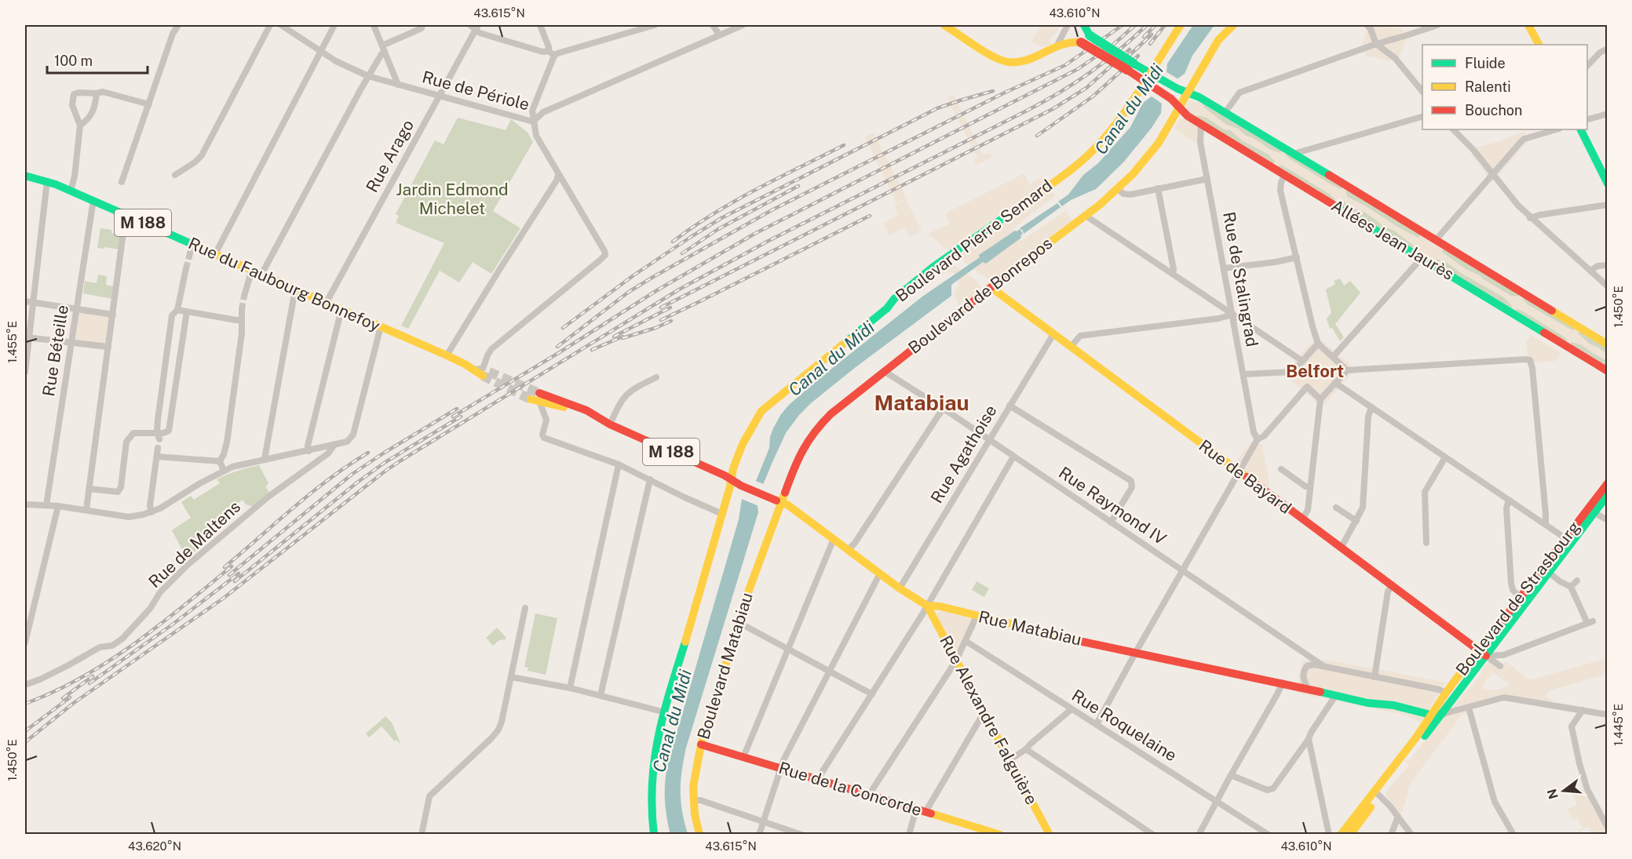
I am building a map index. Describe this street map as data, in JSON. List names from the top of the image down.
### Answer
{
  "streets": {
    "main road": [
      "M 188",
      "Allées Jean Jaurès",
      "Boulevard Pierre Semard",
      "Rue du Faubourg Bonnefoy",
      "Boulevard de Bonrepos",
      "Rue de Bayard",
      "Boulevard de Strasbourg",
      "Rue Matabiau",
      "Boulevard Matabiau",
      "Rue Alexandre Falguière",
      "Rue de la Concorde"
    ],
    "street": [
      "Rue de Périole",
      "Rue Arago",
      "Rue de Stalingrad",
      "Rue Béteille",
      "Rue Agathoise",
      "Rue Raymond IV",
      "Rue de Maltens",
      "Rue Roquelaine"
    ]
  },
  "crossings": [
    ["Rue de Périole", "Rue Arago"],
    ["Rue Arago", "Rue du Faubourg Bonnefoy"],
    ["M 188", "Boulevard Pierre Semard"],
    ["M 188", "Rue Matabiau"],
    ["Allées Jean Jaurès", "Boulevard Pierre Semard"],
    ["Allées Jean Jaurès", "Rue de Stalingrad"],
    ["Allées Jean Jaurès", "Boulevard de Bonrepos"],
    ["Boulevard Pierre Semard", "Rue Matabiau"],
    ["Rue du Faubourg Bonnefoy", "Rue Béteille"],
    ["Boulevard de Bonrepos", "Rue de Bayard"],
    ["Boulevard de Bonrepos", "Rue Raymond IV"],
    ["Boulevard de Bonrepos", "Rue Matabiau"],
    ["Boulevard de Bonrepos", "Boulevard Matabiau"],
    ["Rue Agathoise", "Rue de Bayard"],
    ["Rue Agathoise", "Rue Raymond IV"],
    ["Rue Agathoise", "Rue Matabiau"],
    ["Rue de Bayard", "Boulevard de Strasbourg"],
    ["Boulevard de Strasbourg", "Rue Matabiau"],
    ["Rue Matabiau", "Boulevard Matabiau"],
    ["Rue Matabiau", "Rue Alexandre Falguière"],
    ["Boulevard Matabiau", "Rue de la Concorde"]
  ],
  "districts": ["Belfort", "Matabiau"],
  "water": ["Canal du Midi"],
  "parks": ["Jardin Edmond Michelet"],
  "legend": ["Fluide", "Ralenti", "Bouchon"],
  "scale_bar": "100 m",
  "north": "left",
  "coordinates": [
    "43.615°N",
    "43.610°N",
    "1.450°E",
    "1.455°E",
    "1.445°E",
    "43.620°N"
  ]
}
